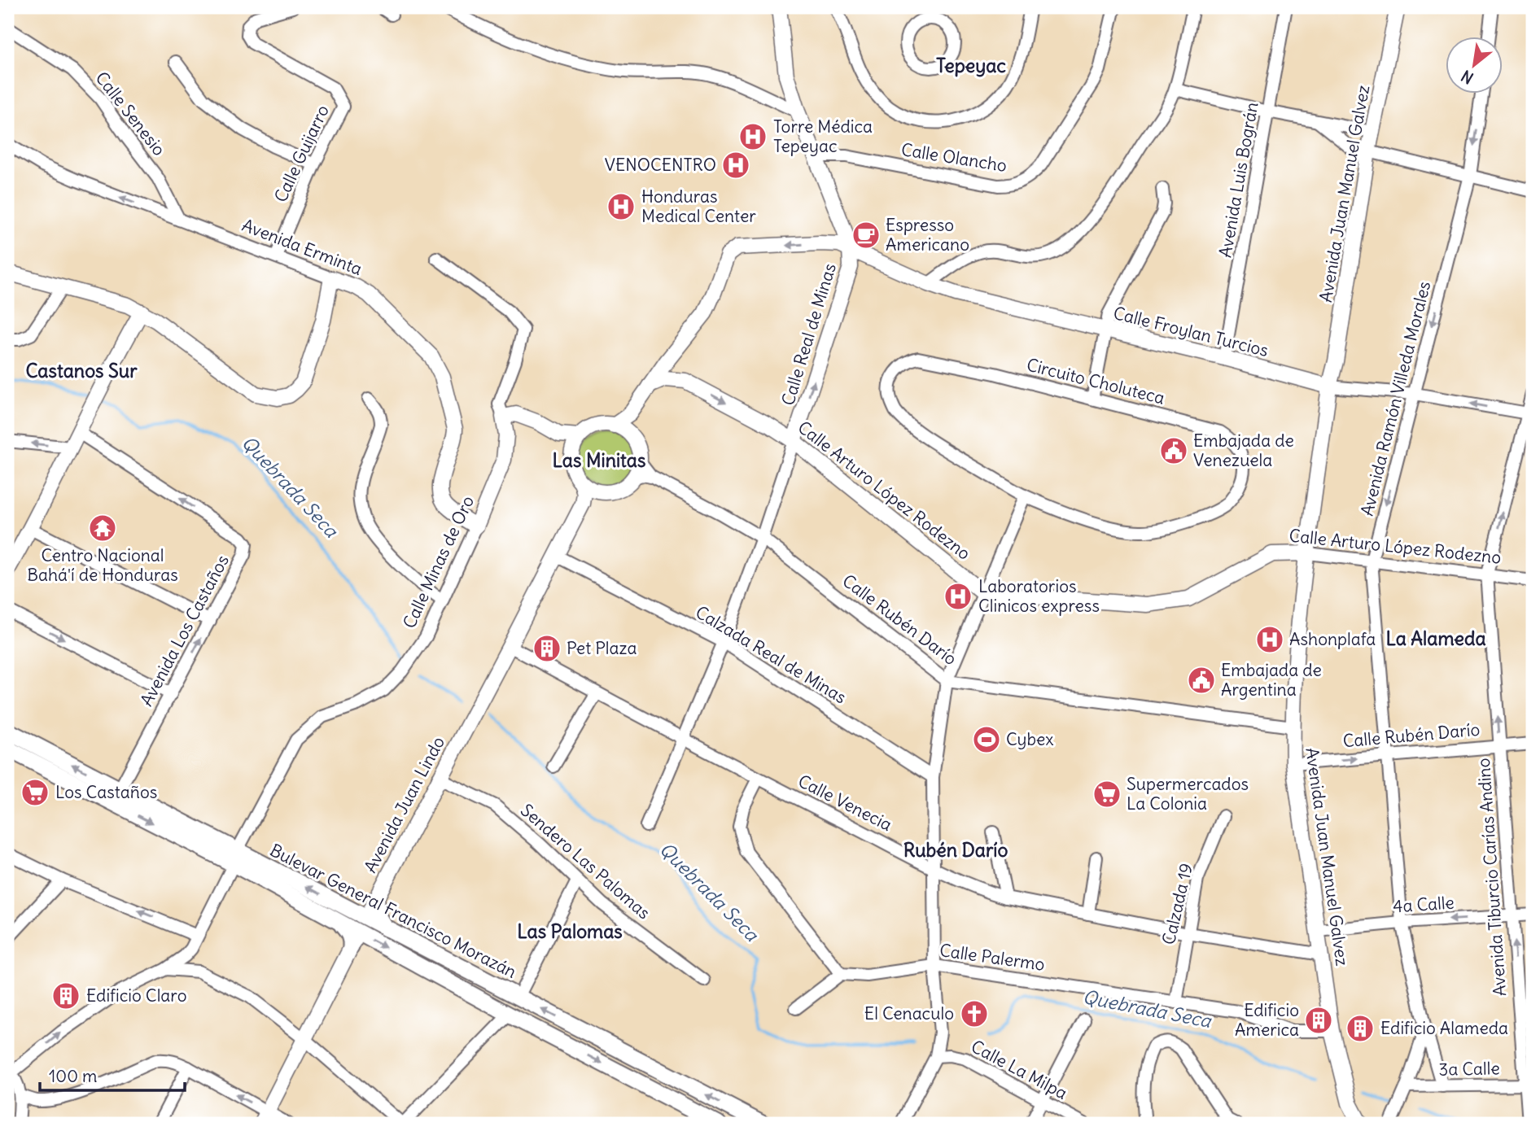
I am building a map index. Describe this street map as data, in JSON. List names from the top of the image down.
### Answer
{
  "streets": {
    "main road": ["Bulevar General Francisco Morazán"],
    "street": [
      "Calle Senesio",
      "Calle Guijarro",
      "Calle Olancho",
      "Avenida Luis Bográn",
      "Avenida Juan Manuel Galvez",
      "Avenida Erminta",
      "Calle Froylan Turcios",
      "Calle Real de Minas",
      "Circuito Choluteca",
      "Avenida Ramón Villeda Morales",
      "Calle Arturo López Rodezno",
      "Calle Minas de Oro",
      "Calle Rubén Darío",
      "Avenida Los Castaños",
      "Calzada Real de Minas",
      "Calle Venecia",
      "Avenida Juan Lindo",
      "Sendero Las Palomas",
      "Avenida Tiburcio Carías Andino",
      "Calzada 19",
      "4a Calle",
      "Calle Palermo",
      "3a Calle",
      "Calle La Milpa"
    ]
  },
  "crossings": [
    ["Calle Senesio", "Avenida Erminta"],
    ["Calle Guijarro", "Avenida Erminta"],
    ["Calle Olancho", "Calle Real de Minas"],
    ["Avenida Luis Bográn", "Calle Froylan Turcios"],
    ["Avenida Juan Manuel Galvez", "Calle Froylan Turcios"],
    ["Avenida Juan Manuel Galvez", "Calle Arturo López Rodezno"],
    ["Avenida Juan Manuel Galvez", "Calle Rubén Darío"],
    ["Avenida Juan Manuel Galvez", "Calle Venecia"],
    ["Avenida Juan Manuel Galvez", "4a Calle"],
    ["Avenida Juan Manuel Galvez", "Calle Palermo"],
    ["Avenida Erminta", "Calle Minas de Oro"],
    ["Calle Froylan Turcios", "Calle Real de Minas"],
    ["Calle Froylan Turcios", "Avenida Ramón Villeda Morales"],
    ["Calle Froylan Turcios", "Avenida Tiburcio Carías Andino"],
    ["Calle Real de Minas", "Calle Arturo López Rodezno"],
    ["Calle Real de Minas", "Calle Rubén Darío"],
    ["Calle Real de Minas", "Calzada Real de Minas"],
    ["Calle Real de Minas", "Calle Venecia"],
    ["Avenida Ramón Villeda Morales", "Calle Arturo López Rodezno"],
    ["Avenida Ramón Villeda Morales", "Calle Rubén Darío"],
    ["Avenida Ramón Villeda Morales", "4a Calle"],
    ["Avenida Ramón Villeda Morales", "3a Calle"],
    ["Calle Arturo López Rodezno", "Avenida Tiburcio Carías Andino"],
    ["Calle Minas de Oro", "Bulevar General Francisco Morazán"],
    ["Calle Rubén Darío", "Avenida Tiburcio Carías Andino"],
    ["Avenida Los Castaños", "Bulevar General Francisco Morazán"],
    ["Calzada Real de Minas", "Avenida Juan Lindo"],
    ["Calle Venecia", "Avenida Juan Lindo"],
    ["Calle Venecia", "Calzada 19"],
    ["Avenida Juan Lindo", "Sendero Las Palomas"],
    ["Avenida Juan Lindo", "Bulevar General Francisco Morazán"],
    ["Avenida Tiburcio Carías Andino", "4a Calle"],
    ["Avenida Tiburcio Carías Andino", "3a Calle"],
    ["Calzada 19", "Calle Palermo"]
  ],
  "one_way": ["Avenida Ramón Villeda Morales", "Avenida Tiburcio Carías Andino", "4a Calle"],
  "districts": [
    "Tepeyac",
    "Castanos Sur",
    "Las Minitas",
    "La Alameda",
    "Rubén Darío",
    "Las Palomas"
  ],
  "water": ["Quebrada Seca"],
  "places": {
    "hospital": [
      "Torre Médica Tepeyac",
      "VENOCENTRO",
      "Honduras Medical Center",
      "Laboratorios Clinicos express",
      "Ashonplafa"
    ],
    "cafe": ["Espresso Americano"],
    "public building": ["Embajada de Venezuela", "Embajada de Argentina"],
    "temple": ["Centro Nacional Bahá'í de Honduras"],
    "building": [
      "Pet Plaza",
      "Edificio Claro",
      "Edificio America",
      "Edificio Alameda"
    ],
    "sports": ["Cybex"],
    "supermarket": ["Los Castaños", "Supermercados La Colonia"],
    "church": ["El Cenaculo"]
  },
  "scale_bar": "100 m",
  "north": "bottom left"
}
